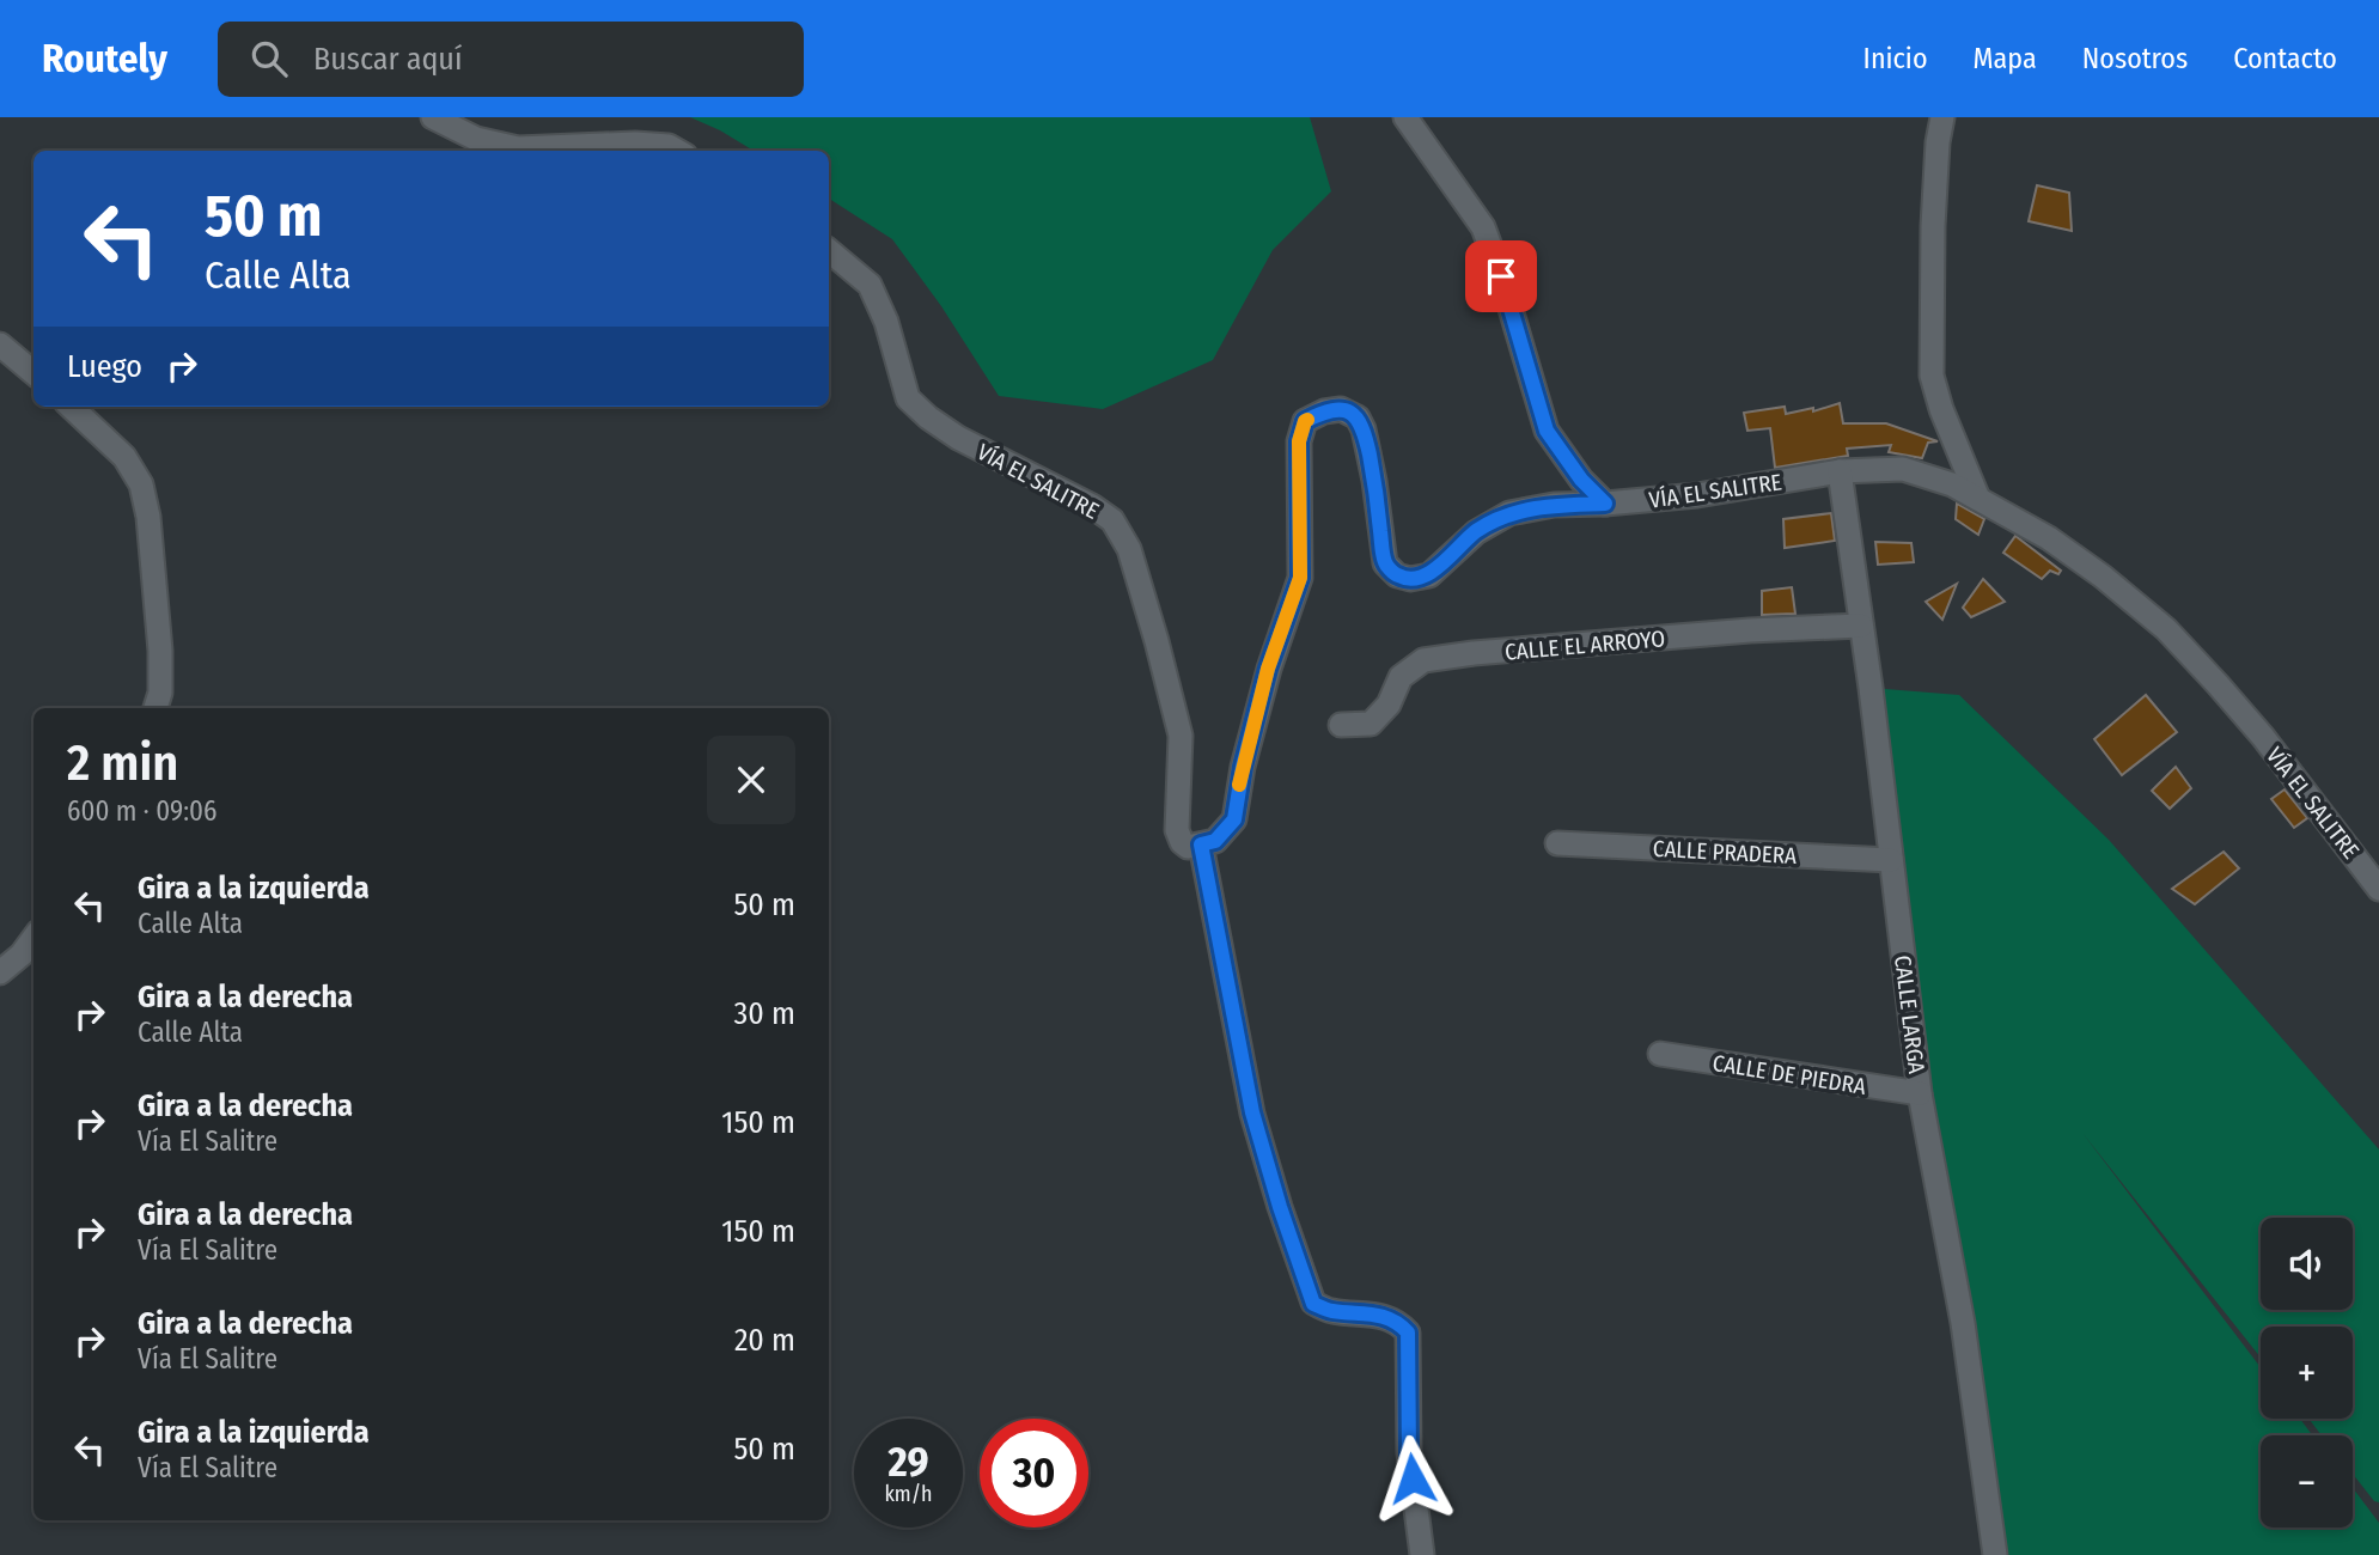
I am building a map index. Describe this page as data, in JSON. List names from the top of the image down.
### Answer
{
  "streets": {
    "street": [
      "VÍA EL SALITRE",
      "CALLE EL ARROYO",
      "CALLE PRADERA",
      "CALLE LARGA",
      "CALLE DE PIEDRA"
    ]
  },
  "crossings": [
    ["VÍA EL SALITRE", "CALLE LARGA"],
    ["CALLE EL ARROYO", "CALLE LARGA"],
    ["CALLE PRADERA", "CALLE LARGA"],
    ["CALLE LARGA", "CALLE DE PIEDRA"]
  ],
  "page": {
    "header": "Routely",
    "search": "Buscar aquí",
    "nav": [
      "Inicio",
      "Mapa",
      "Nosotros",
      "Contacto"
    ],
    "turn": ["50 m", "Calle Alta"],
    "then": "Luego",
    "heading": ["2 min", "600 m · 09:06"],
    "list": [
      {
        "name": "Gira a la izquierda",
        "note": "Calle Alta",
        "value": "50 m"
      },
      {
        "name": "Gira a la derecha",
        "note": "Calle Alta",
        "value": "30 m"
      },
      {
        "name": "Gira a la derecha",
        "note": "Vía El Salitre",
        "value": "150 m"
      },
      {
        "name": "Gira a la derecha",
        "note": "Vía El Salitre",
        "value": "150 m"
      },
      {
        "name": "Gira a la derecha",
        "note": "Vía El Salitre",
        "value": "20 m"
      },
      {
        "name": "Gira a la izquierda",
        "note": "Vía El Salitre",
        "value": "50 m"
      }
    ],
    "map_buttons": ["+", "−"],
    "speed": "29 km/h",
    "limit": "30"
  }
}
